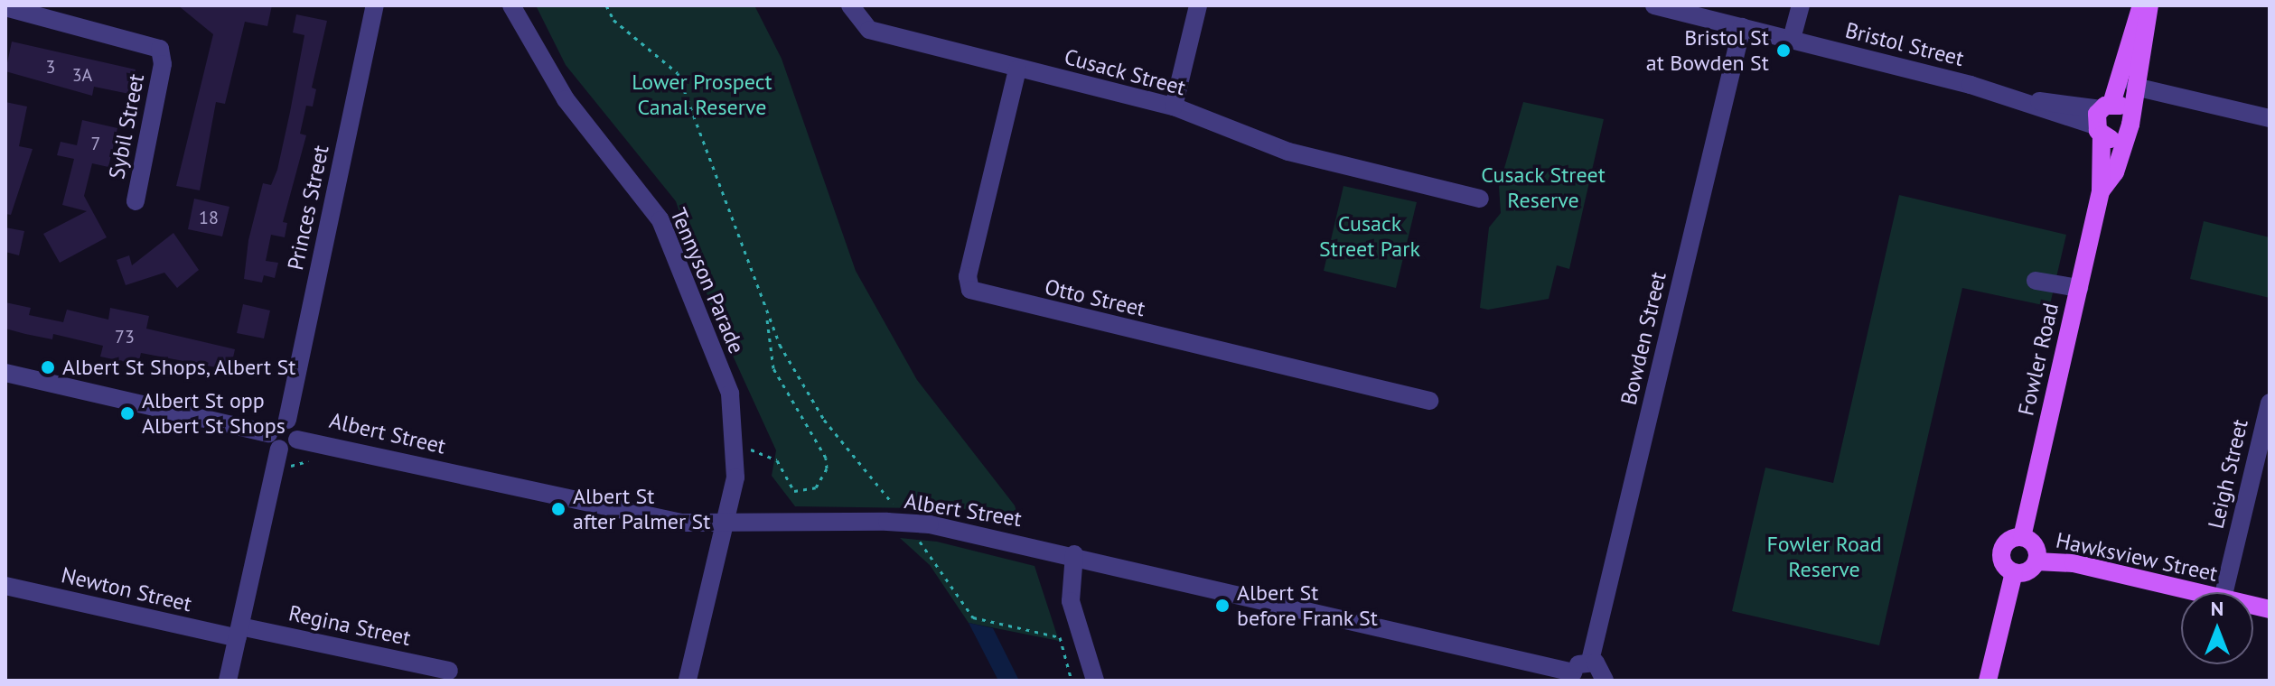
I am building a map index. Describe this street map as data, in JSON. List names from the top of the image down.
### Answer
{
  "streets": {
    "main road": ["Fowler Road", "Hawksview Street"],
    "street": [
      "Bristol Street",
      "Cusack Street",
      "Sybil Street",
      "Princes Street",
      "Tennyson Parade",
      "Otto Street",
      "Bowden Street",
      "Albert Street",
      "Leigh Street",
      "Newton Street",
      "Regina Street"
    ]
  },
  "crossings": [
    ["Bristol Street", "Bowden Street"],
    ["Bristol Street", "Fowler Road"],
    ["Cusack Street", "Otto Street"],
    ["Princes Street", "Albert Street"],
    ["Tennyson Parade", "Albert Street"],
    ["Fowler Road", "Hawksview Street"],
    ["Newton Street", "Regina Street"]
  ],
  "parks": [
    "Lower Prospect Canal Reserve",
    "Cusack Street Reserve",
    "Cusack Street Park",
    "Fowler Road Reserve"
  ],
  "places": [
    "Bristol St at Bowden St",
    "Albert St Shops, Albert St",
    "Albert St opp Albert St Shops",
    "Albert St after Palmer St",
    "Albert St before Frank St"
  ],
  "house_numbers": [
    "3",
    "3A",
    "7",
    "18",
    "73"
  ],
  "north": "top"
}
